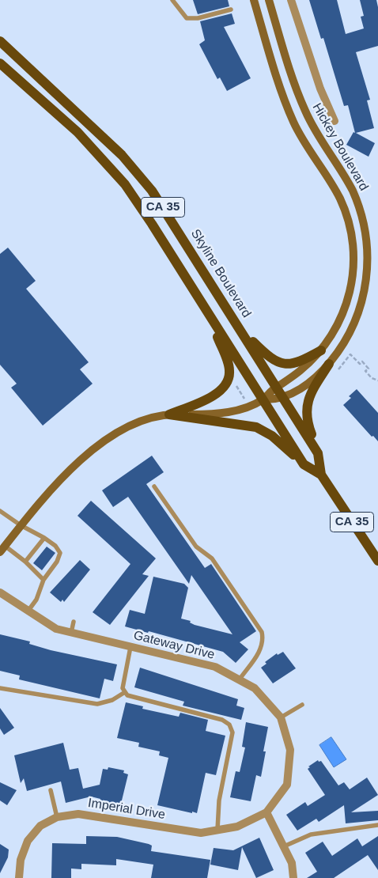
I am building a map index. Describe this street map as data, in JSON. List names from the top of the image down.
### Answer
{
  "streets": {
    "main road": ["Hickey Boulevard", "CA 35", "Skyline Boulevard"],
    "street": ["Gateway Drive", "Imperial Drive"]
  },
  "crossings": [
    ["Hickey Boulevard", "Skyline Boulevard"],
    ["Gateway Drive", "Imperial Drive"]
  ]
}
